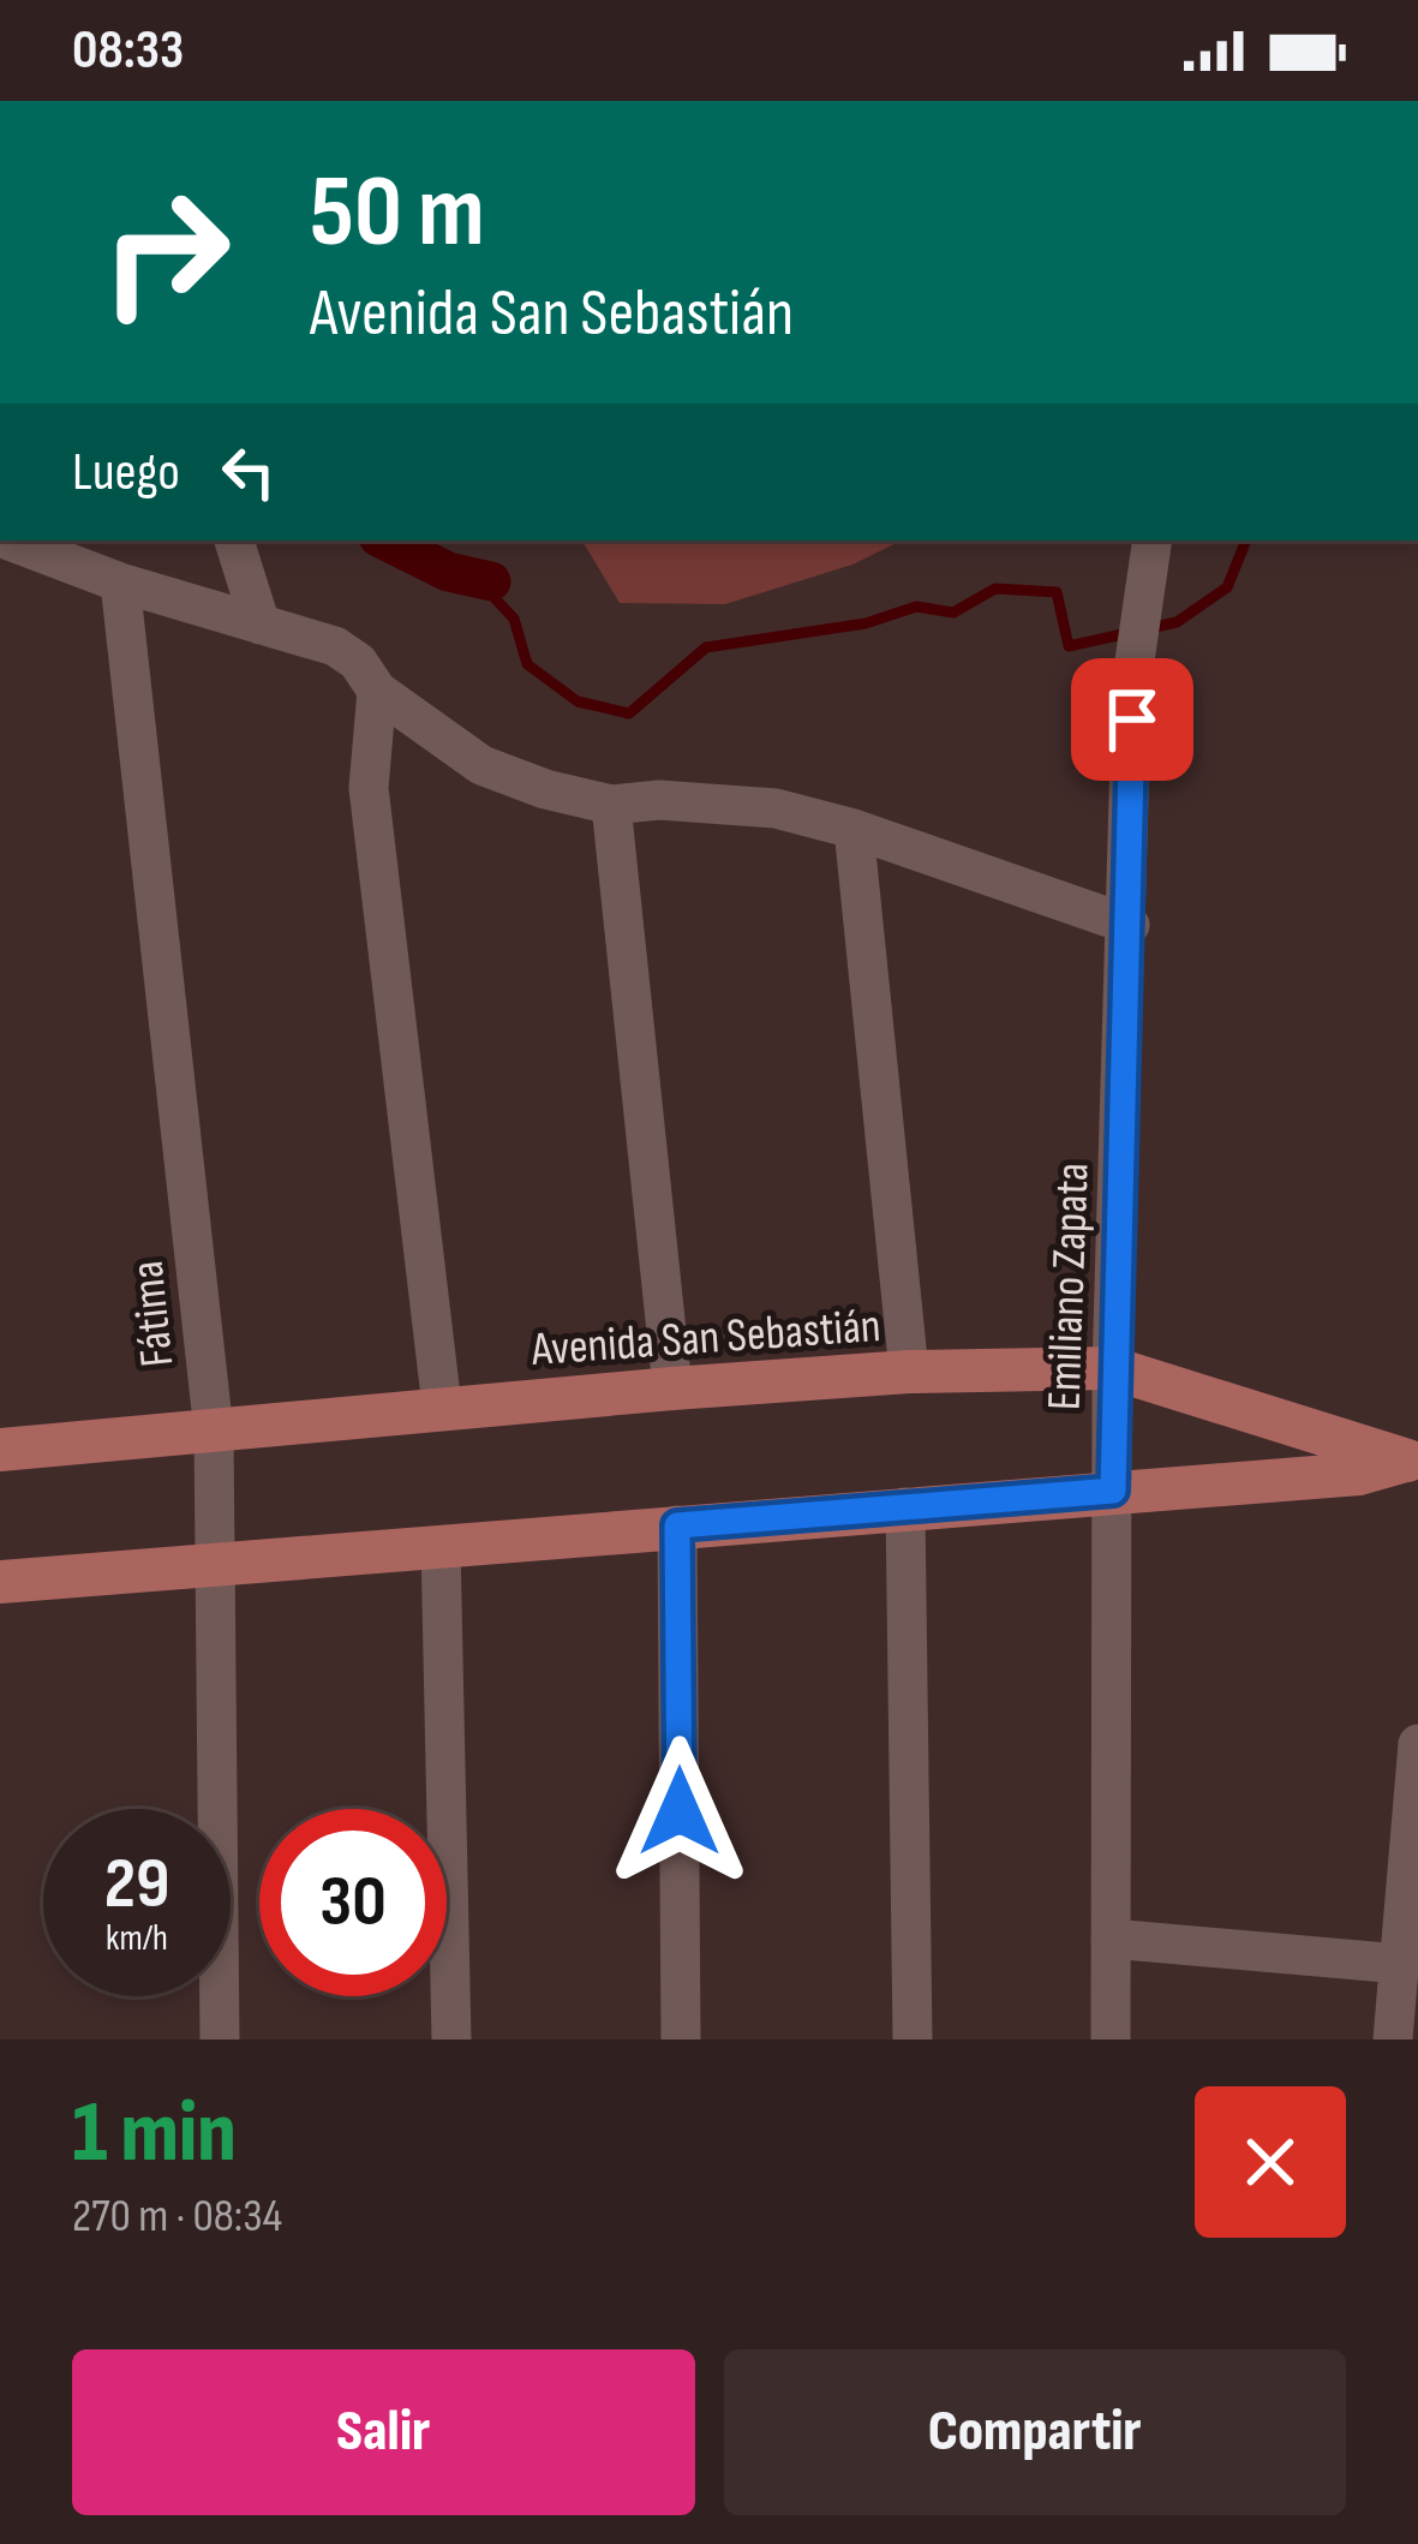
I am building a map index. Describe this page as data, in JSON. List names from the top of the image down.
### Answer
{
  "streets": {
    "main road": ["Avenida San Sebastián"],
    "street": ["Emiliano Zapata", "Fátima"]
  },
  "crossings": [
    ["Emiliano Zapata", "Avenida San Sebastián"],
    ["Fátima", "Avenida San Sebastián"]
  ],
  "page": {
    "status": "08:33",
    "turn": ["50 m", "Avenida San Sebastián"],
    "then": "Luego",
    "speed": "29 km/h",
    "limit": "30",
    "heading": ["1 min", "270 m · 08:34"],
    "buttons": ["Salir", "Compartir"]
  }
}
